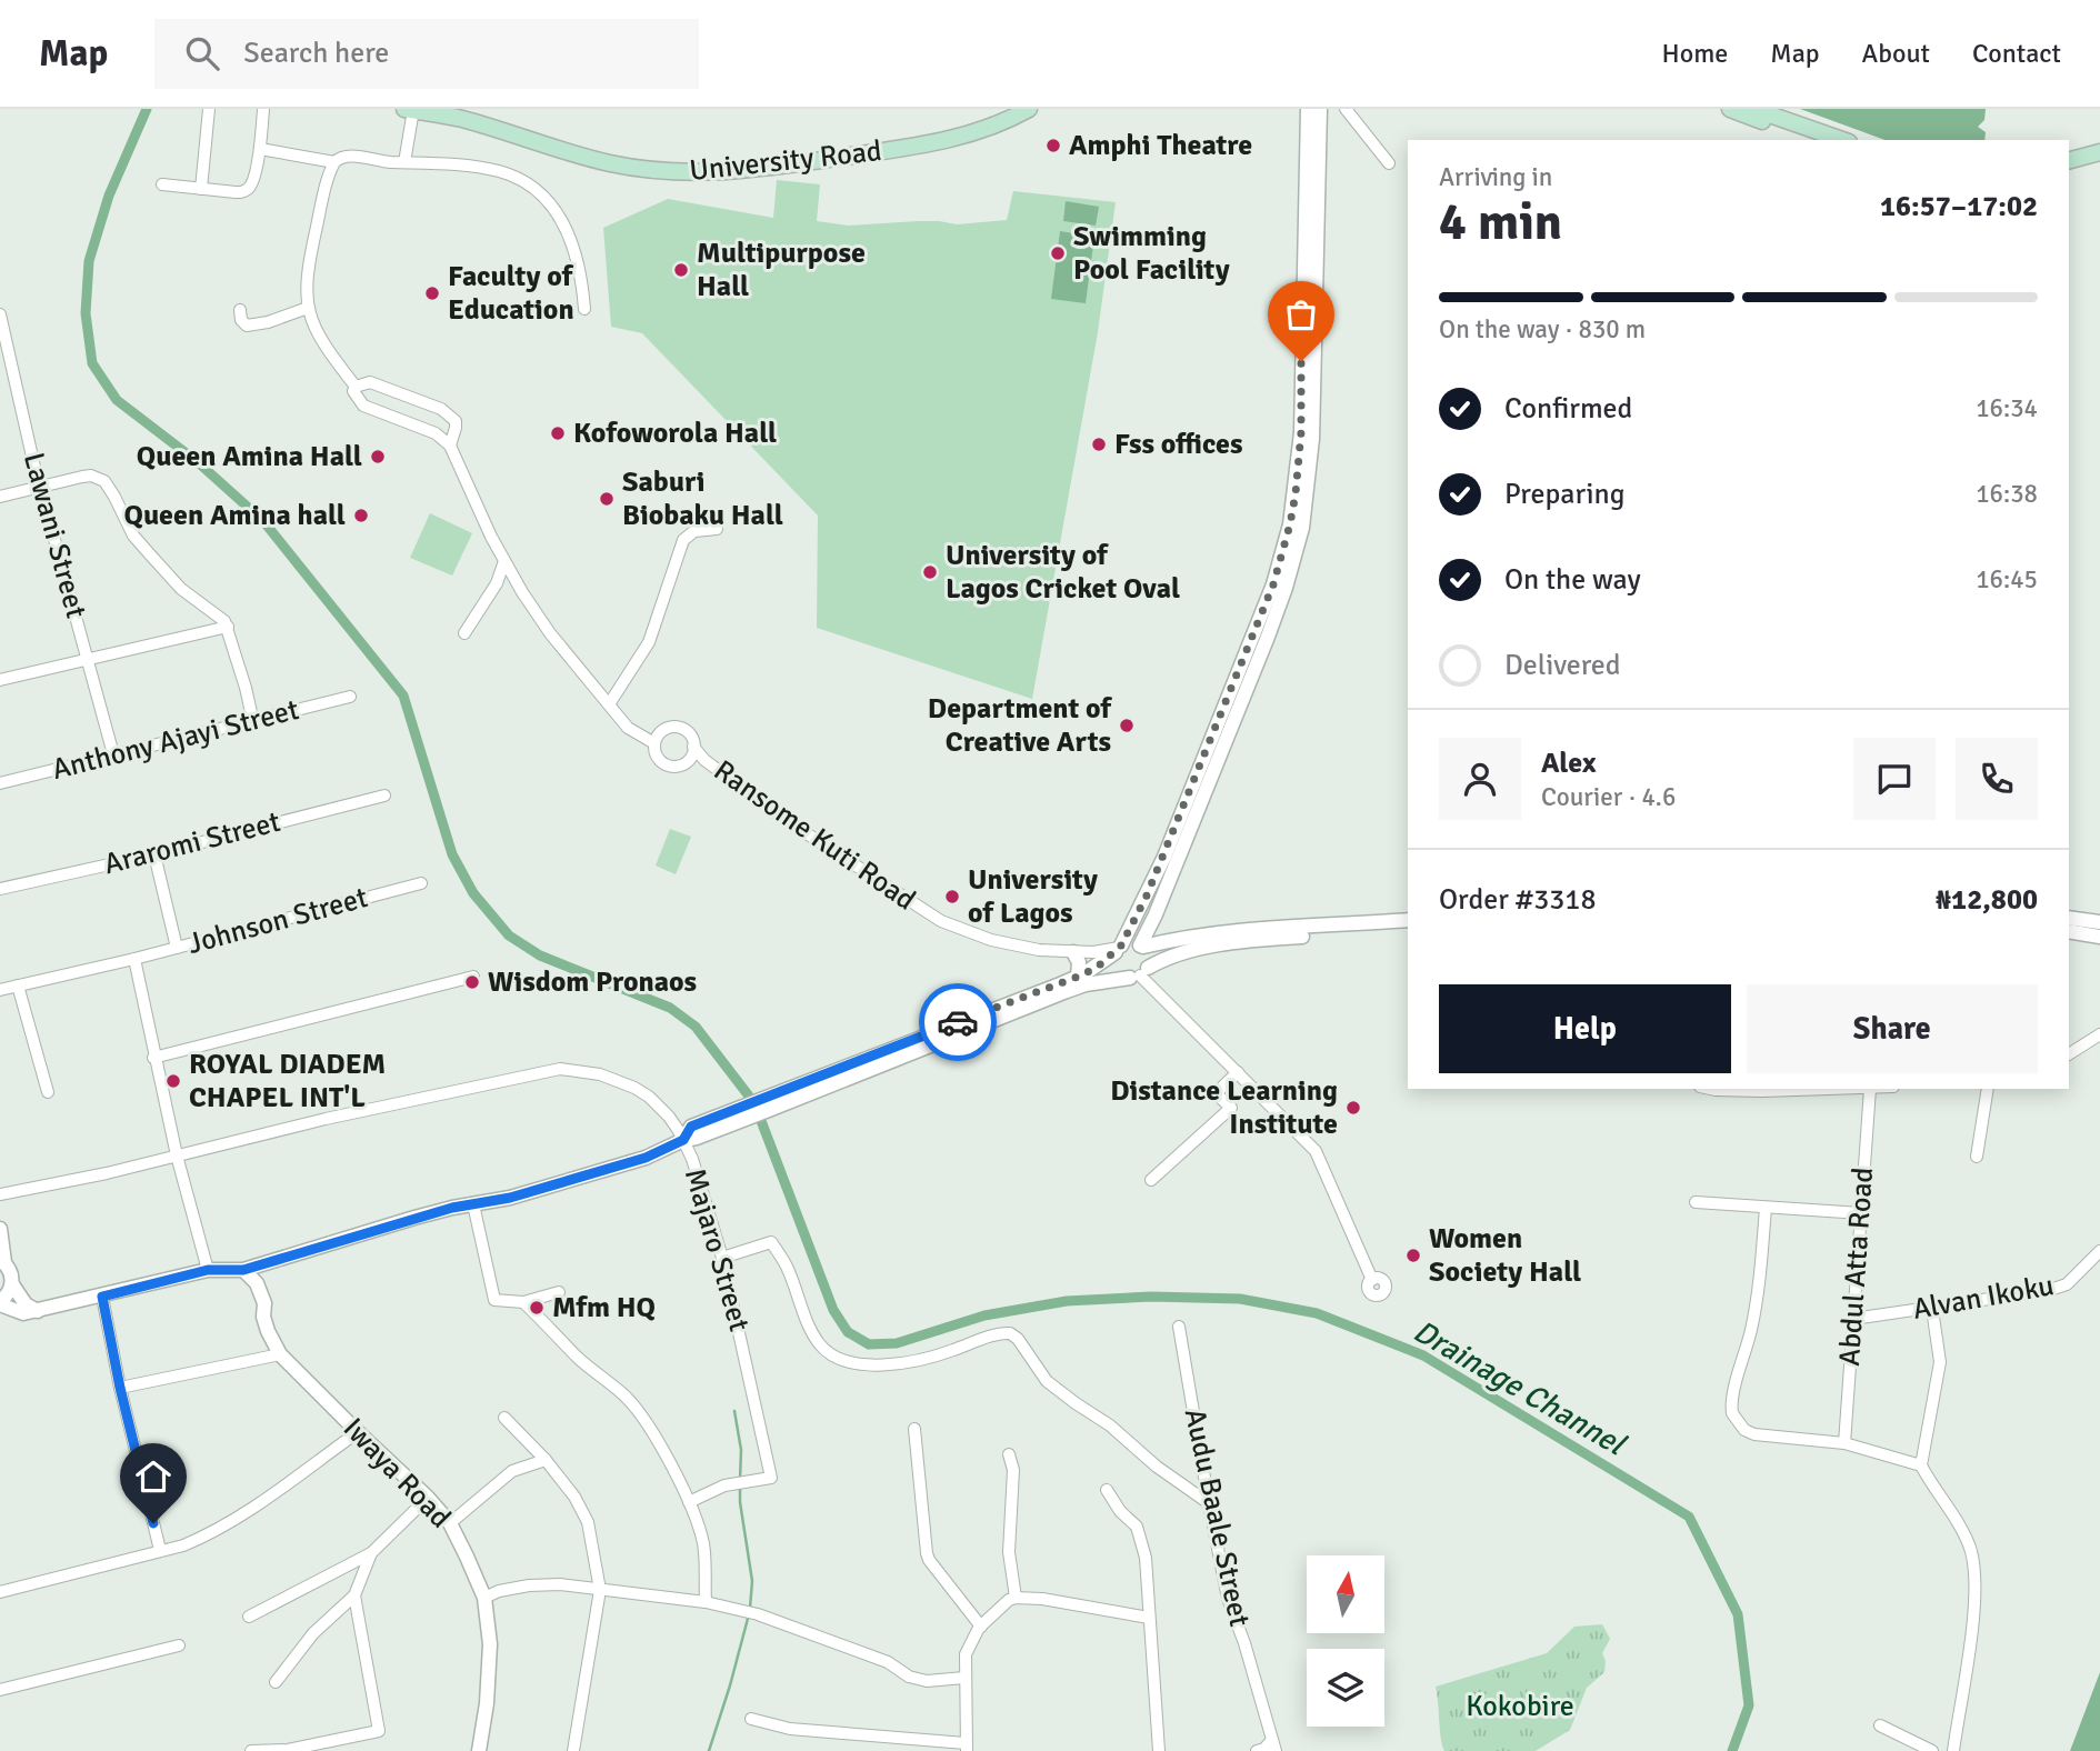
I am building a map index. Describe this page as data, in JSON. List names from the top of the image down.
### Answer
{
  "streets": {
    "main road": ["University Road"],
    "street": [
      "Lawani Street",
      "Anthony Ajayi Street",
      "Ransome Kuti Road",
      "Araromi Street",
      "Johnson Street",
      "Majaro Street",
      "Abdul Atta Road",
      "Alvan Ikoku",
      "Iwaya Road",
      "Audu Baale Street"
    ]
  },
  "crossings": [
    ["Lawani Street", "Anthony Ajayi Street"],
    ["Abdul Atta Road", "Alvan Ikoku"]
  ],
  "water": ["Drainage Channel"],
  "parks": ["Kokobire"],
  "places": [
    "Amphi Theatre",
    "Swimming Pool Facility",
    "Multipurpose Hall",
    "Faculty of Education",
    "Kofoworola Hall",
    "Fss offices",
    "Queen Amina Hall",
    "Saburi Biobaku Hall",
    "Queen Amina hall",
    "University of Lagos Cricket Oval",
    "Department of Creative Arts",
    "University of Lagos",
    "Wisdom Pronaos",
    "ROYAL DIADEM CHAPEL INT'L",
    "Distance Learning Institute",
    "Women Society Hall",
    "Mfm HQ"
  ],
  "north": "top",
  "page": {
    "header": "Map",
    "search": "Search here",
    "nav": [
      "Home",
      "Map",
      "About",
      "Contact"
    ],
    "heading": ["4 min", "Arriving in", "16:57–17:02"],
    "panel": [
      "Alex",
      "Courier · 4.6",
      "Order #3318",
      "₦12,800"
    ],
    "bar": "On the way · 830 m",
    "list": [
      ["Confirmed", "16:34"],
      ["Preparing", "16:38"],
      ["On the way", "16:45"],
      "Delivered"
    ],
    "buttons": ["Help", "Share"]
  }
}
